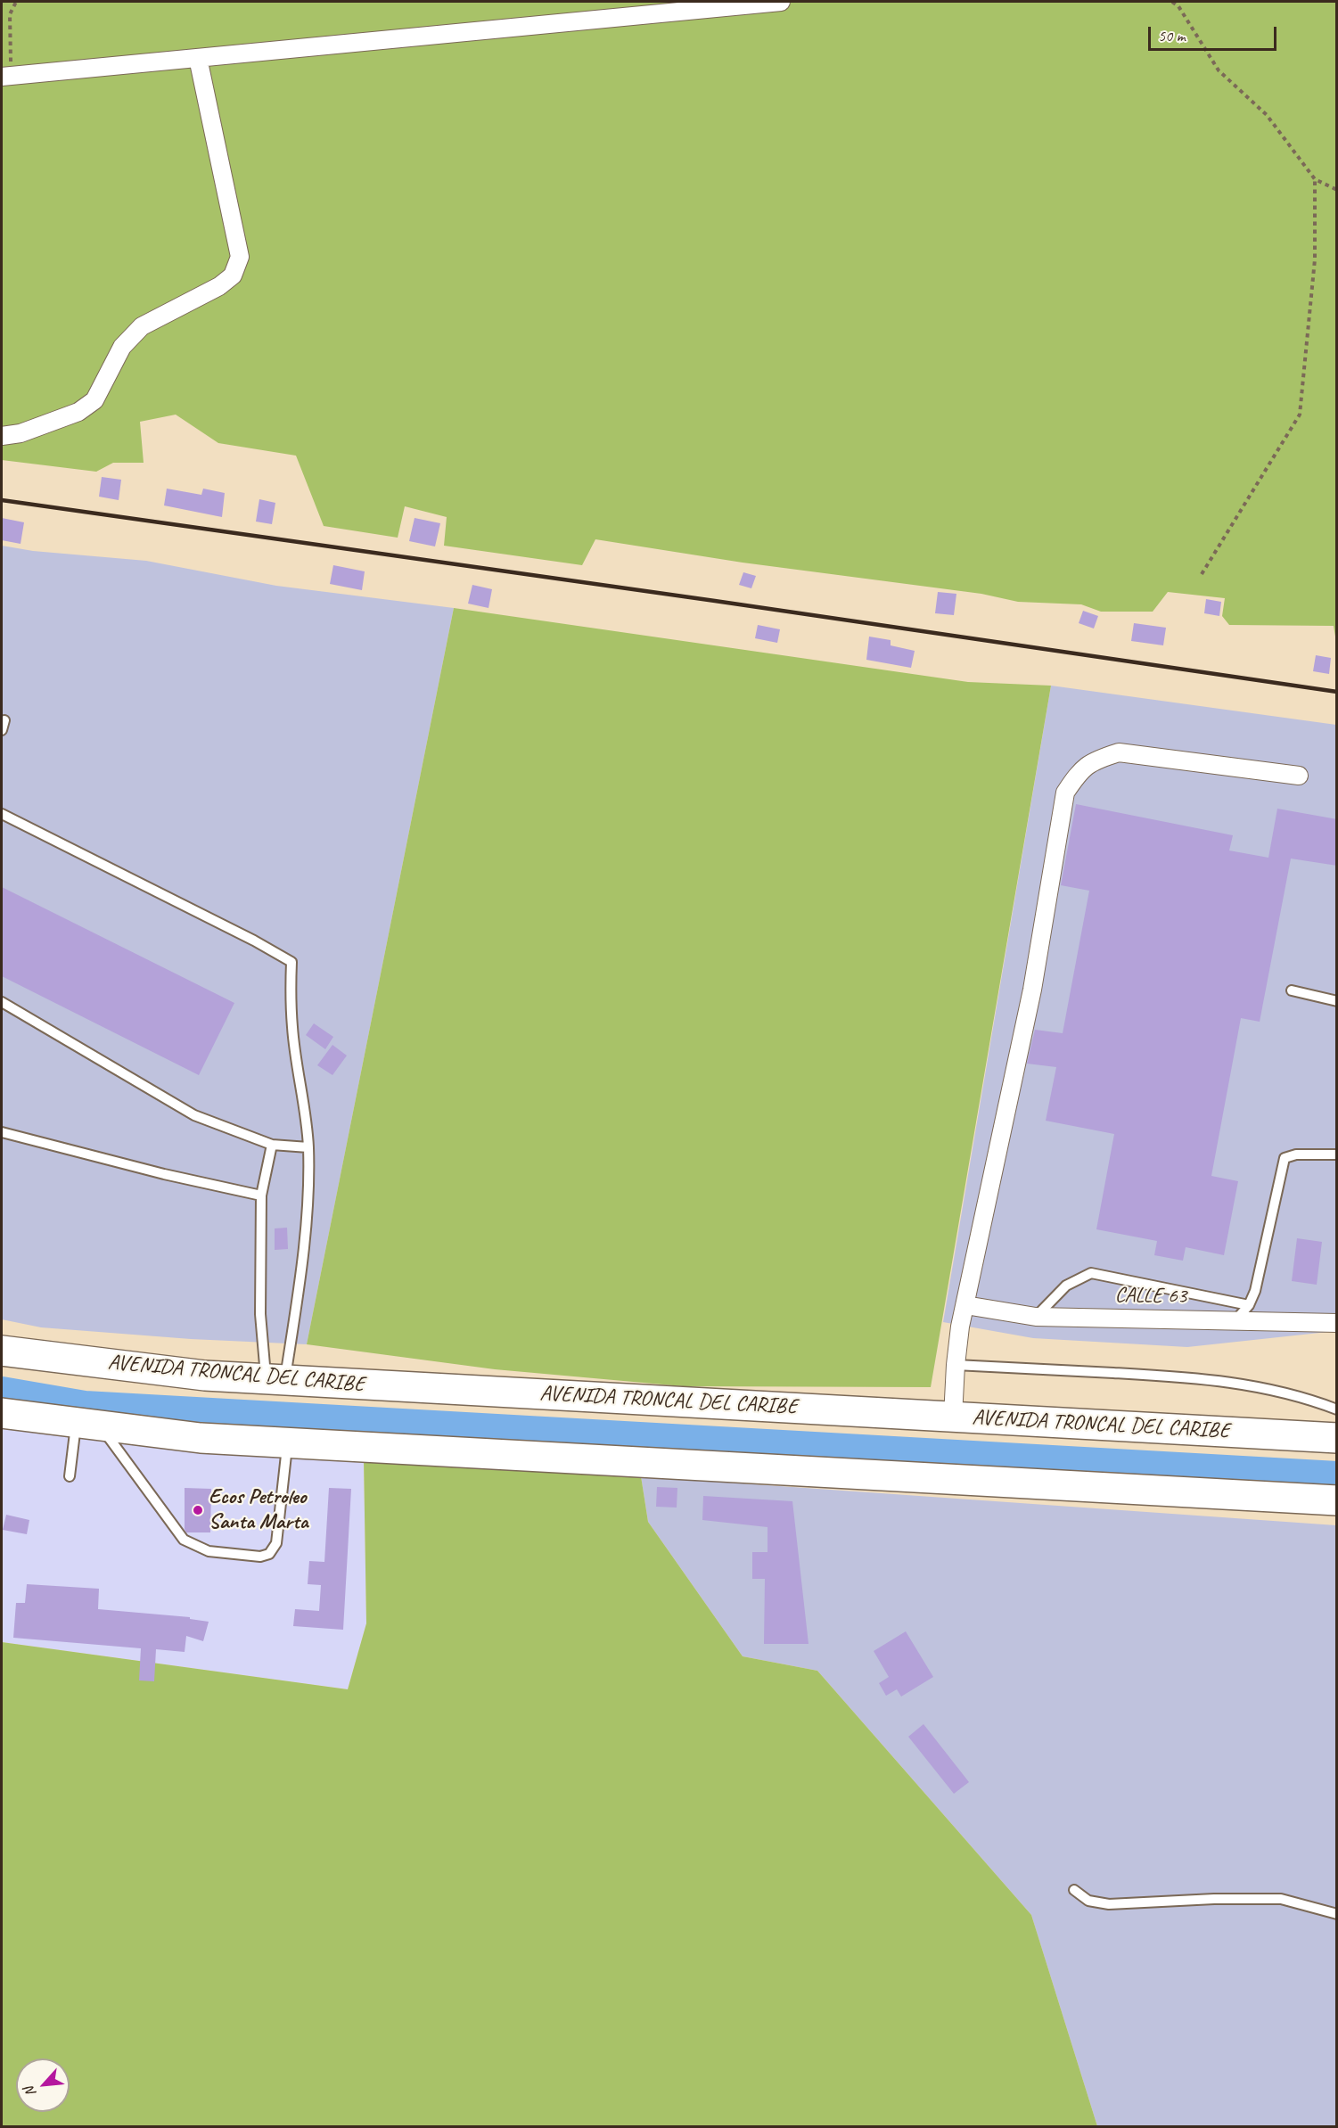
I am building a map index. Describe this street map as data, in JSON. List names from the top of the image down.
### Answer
{
  "streets": {
    "highway": ["AVENIDA TRONCAL DEL CARIBE"],
    "street": ["CALLE 63"]
  },
  "places": ["Ecos Petroleo Santa Marta"],
  "scale_bar": "50 m",
  "north": "bottom left"
}
